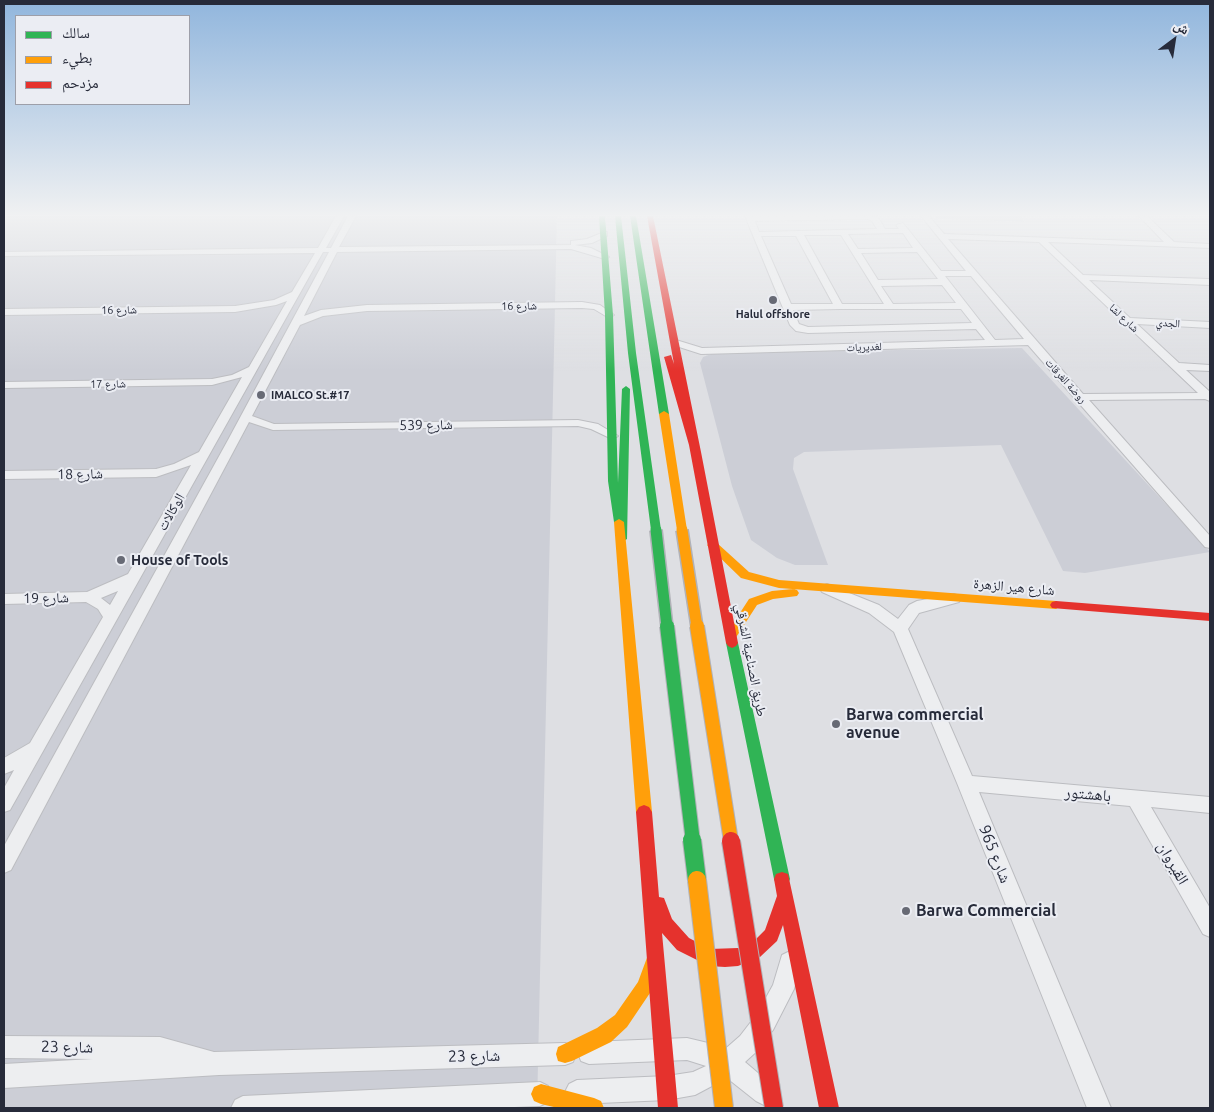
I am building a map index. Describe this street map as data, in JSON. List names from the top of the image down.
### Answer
{
  "streets": {
    "main road": ["شارع هير الزهرة", "طريق الصناعية الشرقي"],
    "street": [
      "شارع 16",
      "شارع لشا",
      "الجدي",
      "لغديريات",
      "روضة الغرقات",
      "شارع 17",
      "شارع 539",
      "شارع 18",
      "الوكالات",
      "شارع 19",
      "باهشتور",
      "شارع 965",
      "القيروان",
      "شارع 23"
    ]
  },
  "crossings": [
    ["شارع 16", "الوكالات"],
    ["شارع لشا", "الجدي"],
    ["شارع لشا", "روضة الغرقات"],
    ["لغديريات", "روضة الغرقات"],
    ["لغديريات", "طريق الصناعية الشرقي"],
    ["شارع 17", "الوكالات"],
    ["شارع 539", "الوكالات"],
    ["شارع 18", "الوكالات"],
    ["الوكالات", "شارع 19"],
    ["شارع هير الزهرة", "طريق الصناعية الشرقي"],
    ["شارع هير الزهرة", "شارع 965"],
    ["باهشتور", "شارع 965"],
    ["باهشتور", "القيروان"]
  ],
  "places": [
    "Halul offshore",
    "IMALCO St.#17",
    "House of Tools",
    "Barwa commercial avenue",
    "Barwa Commercial"
  ],
  "legend": ["سالك", "بطيء", "مزدحم"],
  "north": "top right"
}
